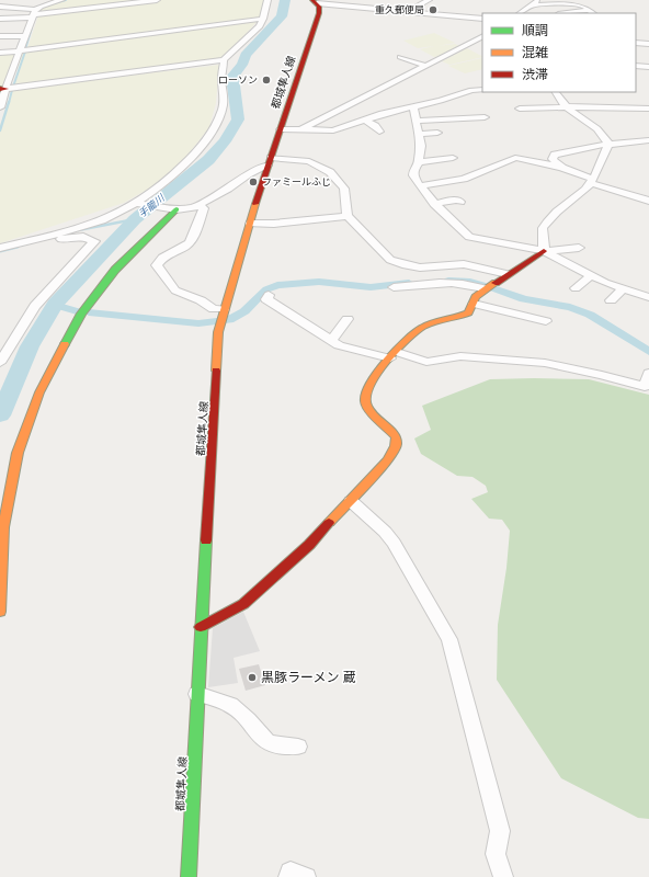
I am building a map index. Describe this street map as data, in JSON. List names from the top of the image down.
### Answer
{
  "streets": {
    "main road": ["都城隼人線"]
  },
  "water": ["手籠川"],
  "places": [
    "重久郵便局",
    "ローソン",
    "ファミールふじ",
    "黒豚ラーメン 蔵"
  ],
  "legend": ["順調", "混雑", "渋滞"]
}
